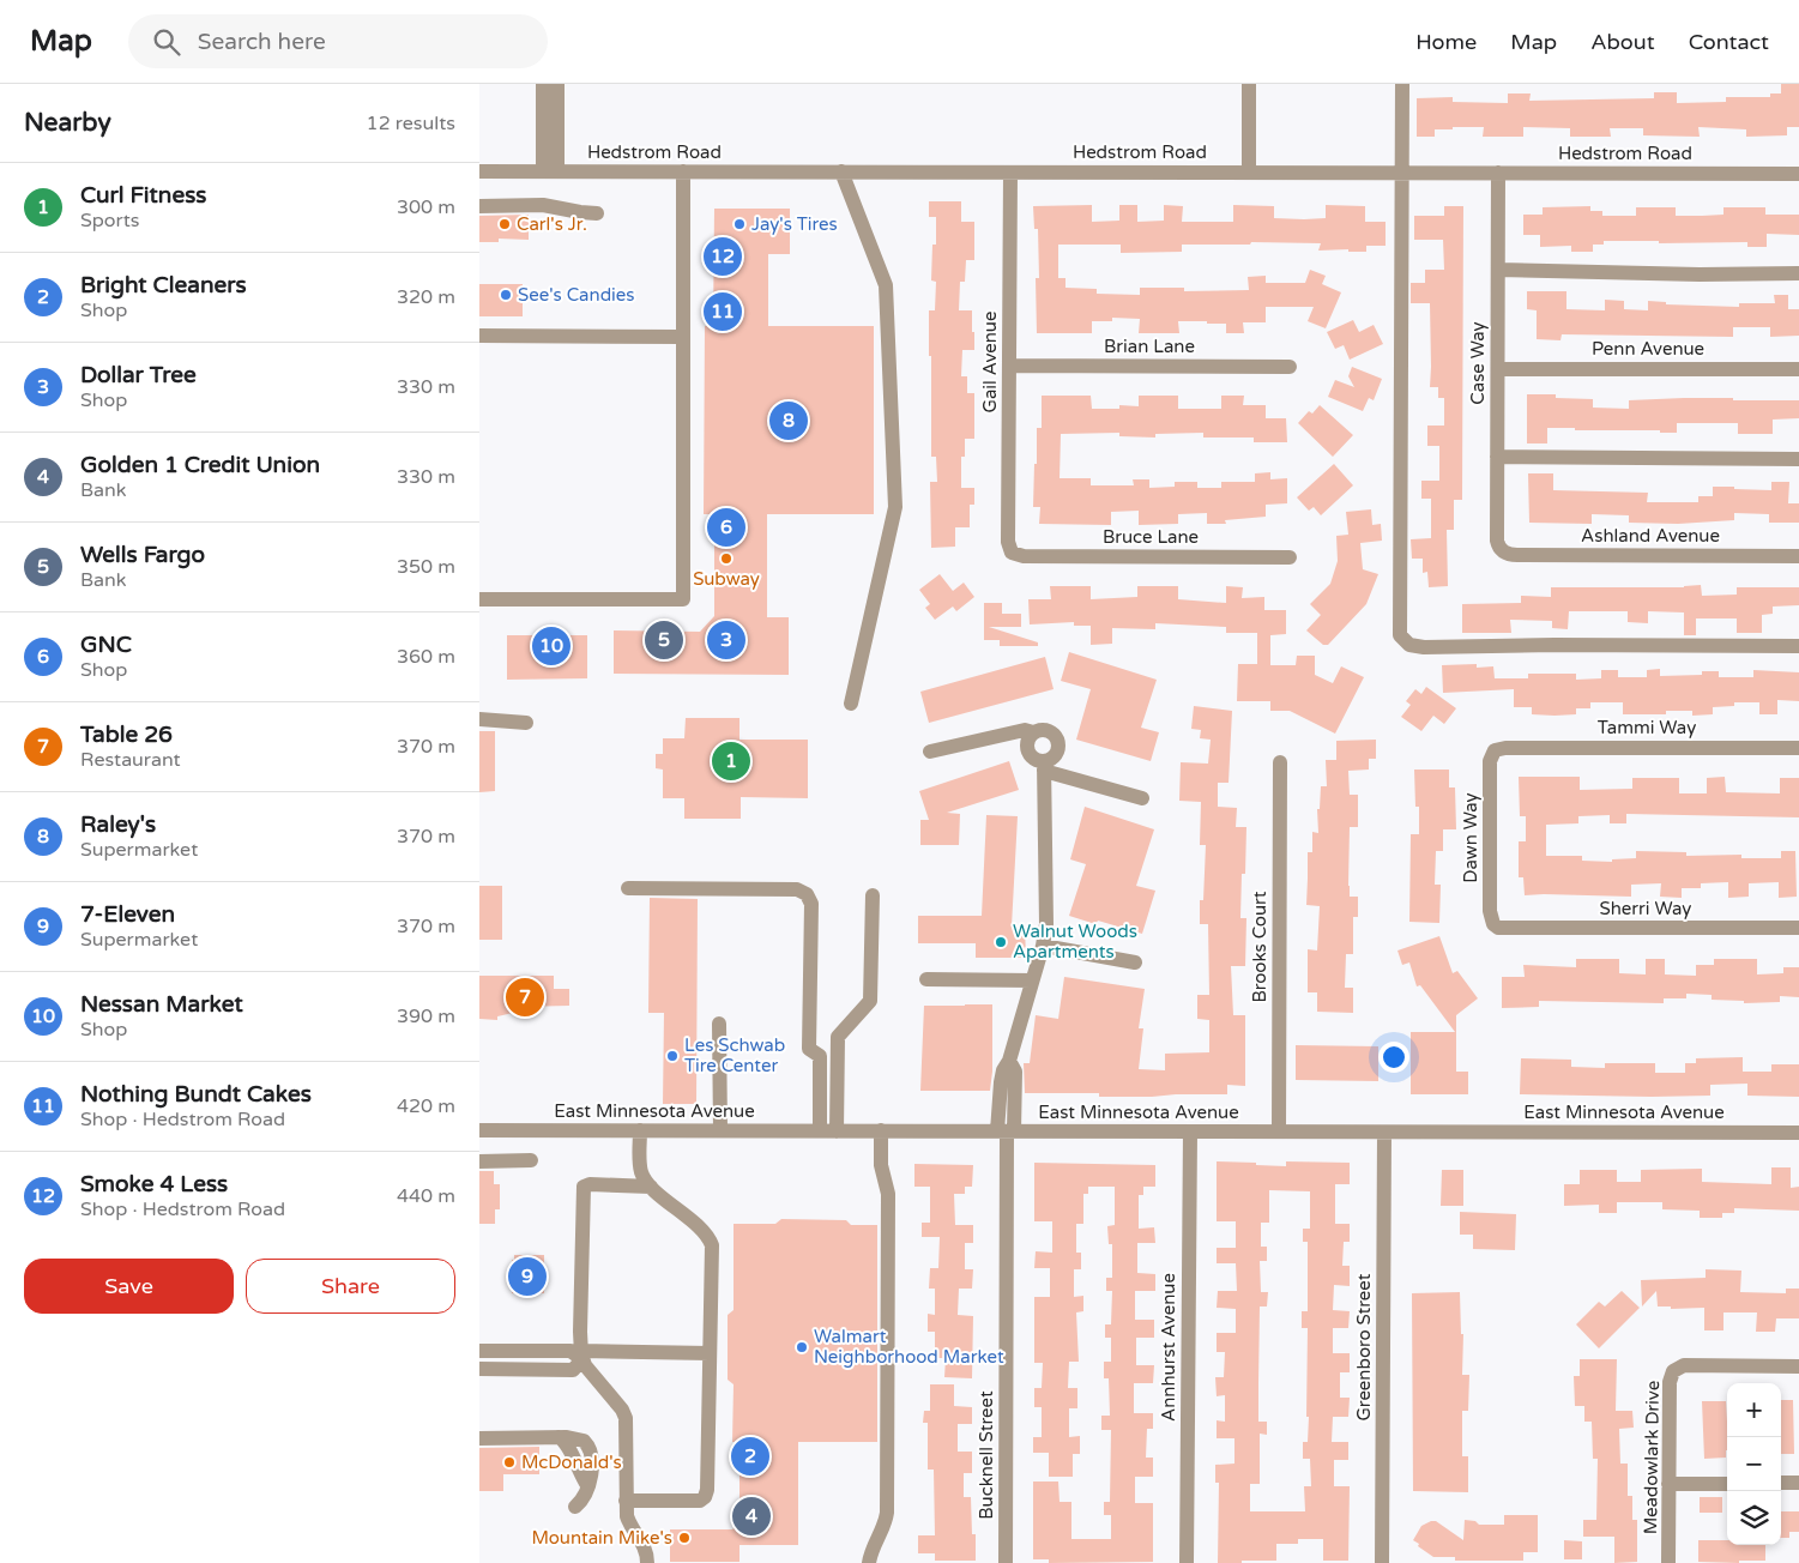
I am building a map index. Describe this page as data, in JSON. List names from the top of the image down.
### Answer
{
  "streets": {
    "street": [
      "Hedstrom Road",
      "Brian Lane",
      "Penn Avenue",
      "Gail Avenue",
      "Case Way",
      "Ashland Avenue",
      "Bruce Lane",
      "Tammi Way",
      "Dawn Way",
      "Sherri Way",
      "Brooks Court",
      "East Minnesota Avenue",
      "Annhurst Avenue",
      "Greenboro Street",
      "Bucknell Street",
      "Meadowlark Drive"
    ]
  },
  "crossings": [
    ["Hedstrom Road", "Gail Avenue"],
    ["Hedstrom Road", "Case Way"],
    ["Brian Lane", "Gail Avenue"],
    ["Penn Avenue", "Case Way"],
    ["Gail Avenue", "Bruce Lane"],
    ["Case Way", "Ashland Avenue"],
    ["Tammi Way", "Dawn Way"],
    ["Dawn Way", "Sherri Way"],
    ["Brooks Court", "East Minnesota Avenue"],
    ["East Minnesota Avenue", "Annhurst Avenue"],
    ["East Minnesota Avenue", "Greenboro Street"],
    ["East Minnesota Avenue", "Bucknell Street"]
  ],
  "places": [
    "Carl's Jr.",
    "Jay's Tires",
    "See's Candies",
    "Subway",
    "Walnut Woods Apartments",
    "Les Schwab Tire Center",
    "Walmart Neighborhood Market",
    "McDonald's",
    "Mountain Mike's"
  ],
  "page": {
    "header": "Map",
    "search": "Search here",
    "nav": [
      "Home",
      "Map",
      "About",
      "Contact"
    ],
    "heading": ["Nearby", "12 results"],
    "list": [
      {
        "mark": "1",
        "name": "Curl Fitness",
        "note": "Sports",
        "value": "300 m"
      },
      {
        "mark": "2",
        "name": "Bright Cleaners",
        "note": "Shop",
        "value": "320 m"
      },
      {
        "mark": "3",
        "name": "Dollar Tree",
        "note": "Shop",
        "value": "330 m"
      },
      {
        "mark": "4",
        "name": "Golden 1 Credit Union",
        "note": "Bank",
        "value": "330 m"
      },
      {
        "mark": "5",
        "name": "Wells Fargo",
        "note": "Bank",
        "value": "350 m"
      },
      {
        "mark": "6",
        "name": "GNC",
        "note": "Shop",
        "value": "360 m"
      },
      {
        "mark": "7",
        "name": "Table 26",
        "note": "Restaurant",
        "value": "370 m"
      },
      {
        "mark": "8",
        "name": "Raley's",
        "note": "Supermarket",
        "value": "370 m"
      },
      {
        "mark": "9",
        "name": "7-Eleven",
        "note": "Supermarket",
        "value": "370 m"
      },
      {
        "mark": "10",
        "name": "Nessan Market",
        "note": "Shop",
        "value": "390 m"
      },
      {
        "mark": "11",
        "name": "Nothing Bundt Cakes",
        "note": "Shop · Hedstrom Road",
        "value": "420 m"
      },
      {
        "mark": "12",
        "name": "Smoke 4 Less",
        "note": "Shop · Hedstrom Road",
        "value": "440 m"
      }
    ],
    "pins": [
      "12",
      "11",
      "8",
      "6",
      "3",
      "5",
      "10",
      "1",
      "7",
      "9",
      "2",
      "4"
    ],
    "buttons": ["Save", "Share"],
    "map_buttons": ["+", "−"]
  }
}
